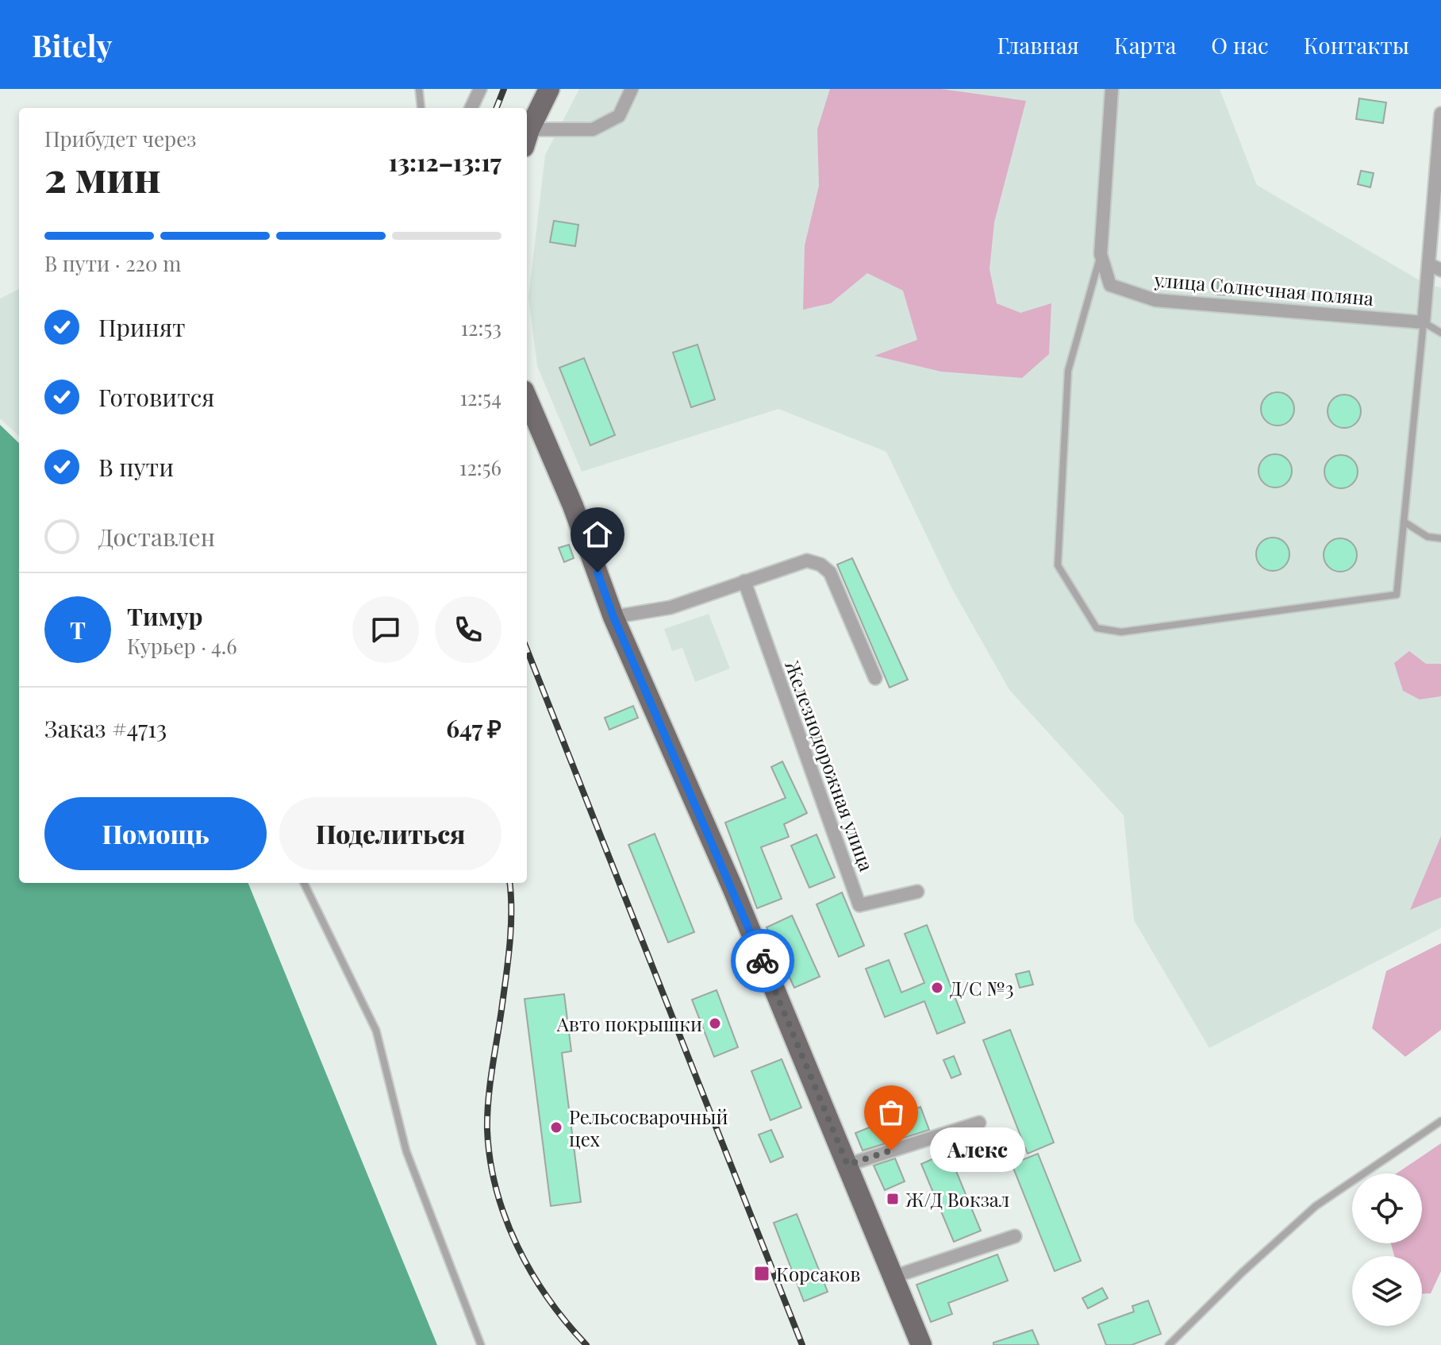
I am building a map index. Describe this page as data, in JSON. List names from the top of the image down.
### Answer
{
  "streets": {
    "street": ["улица Солнечная поляна", "Железнодорожная улица"]
  },
  "places": {
    "other": [
      "Д/С №3",
      "Авто покрышки",
      "Рельсосварочный цех",
      "Алекс"
    ],
    "transit": ["Ж/Д Вокзал", "Корсаков"]
  },
  "page": {
    "header": "Bitely",
    "nav": [
      "Главная",
      "Карта",
      "О нас",
      "Контакты"
    ],
    "heading": ["2 мин", "Прибудет через", "13:12–13:17"],
    "panel": [
      "Тимур",
      "Курьер · 4.6",
      "Заказ #4713",
      "647 ₽"
    ],
    "bar": "В пути · 220 m",
    "list": [
      ["Принят", "12:53"],
      ["Готовится", "12:54"],
      ["В пути", "12:56"],
      "Доставлен"
    ],
    "round": "Т",
    "buttons": ["Помощь", "Поделиться"],
    "bubble": "Алекс"
  }
}
